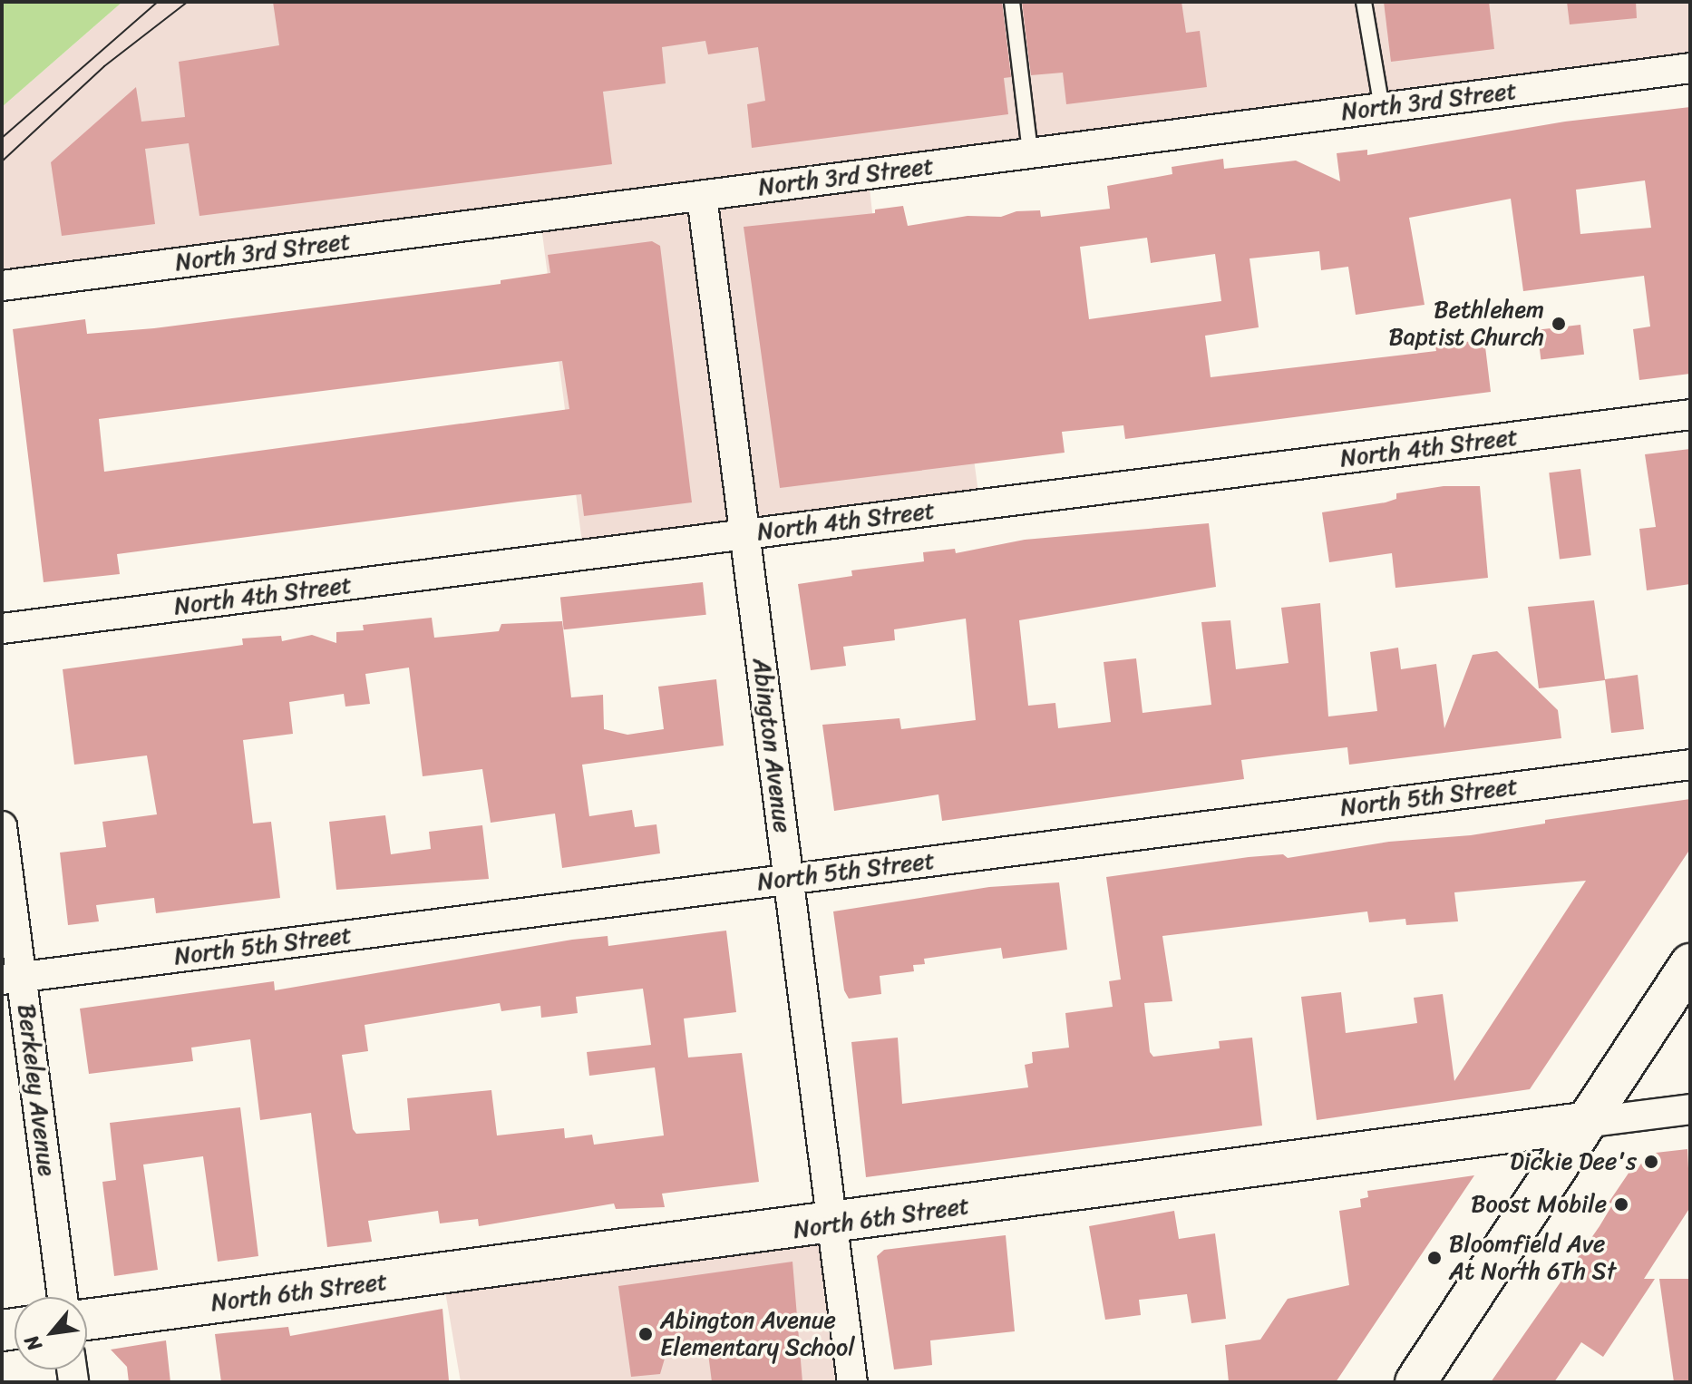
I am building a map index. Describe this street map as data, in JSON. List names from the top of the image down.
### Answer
{
  "streets": {
    "street": [
      "North 3rd Street",
      "North 4th Street",
      "Abington Avenue",
      "North 5th Street",
      "Berkeley Avenue",
      "North 6th Street"
    ]
  },
  "crossings": [
    ["North 3rd Street", "Abington Avenue"],
    ["North 4th Street", "Abington Avenue"],
    ["Abington Avenue", "North 5th Street"],
    ["Abington Avenue", "North 6th Street"],
    ["North 5th Street", "Berkeley Avenue"]
  ],
  "places": [
    "Bethlehem Baptist Church",
    "Dickie Dee's",
    "Boost Mobile",
    "Bloomfield Ave At North 6Th St",
    "Abington Avenue Elementary School"
  ],
  "north": "bottom left"
}
